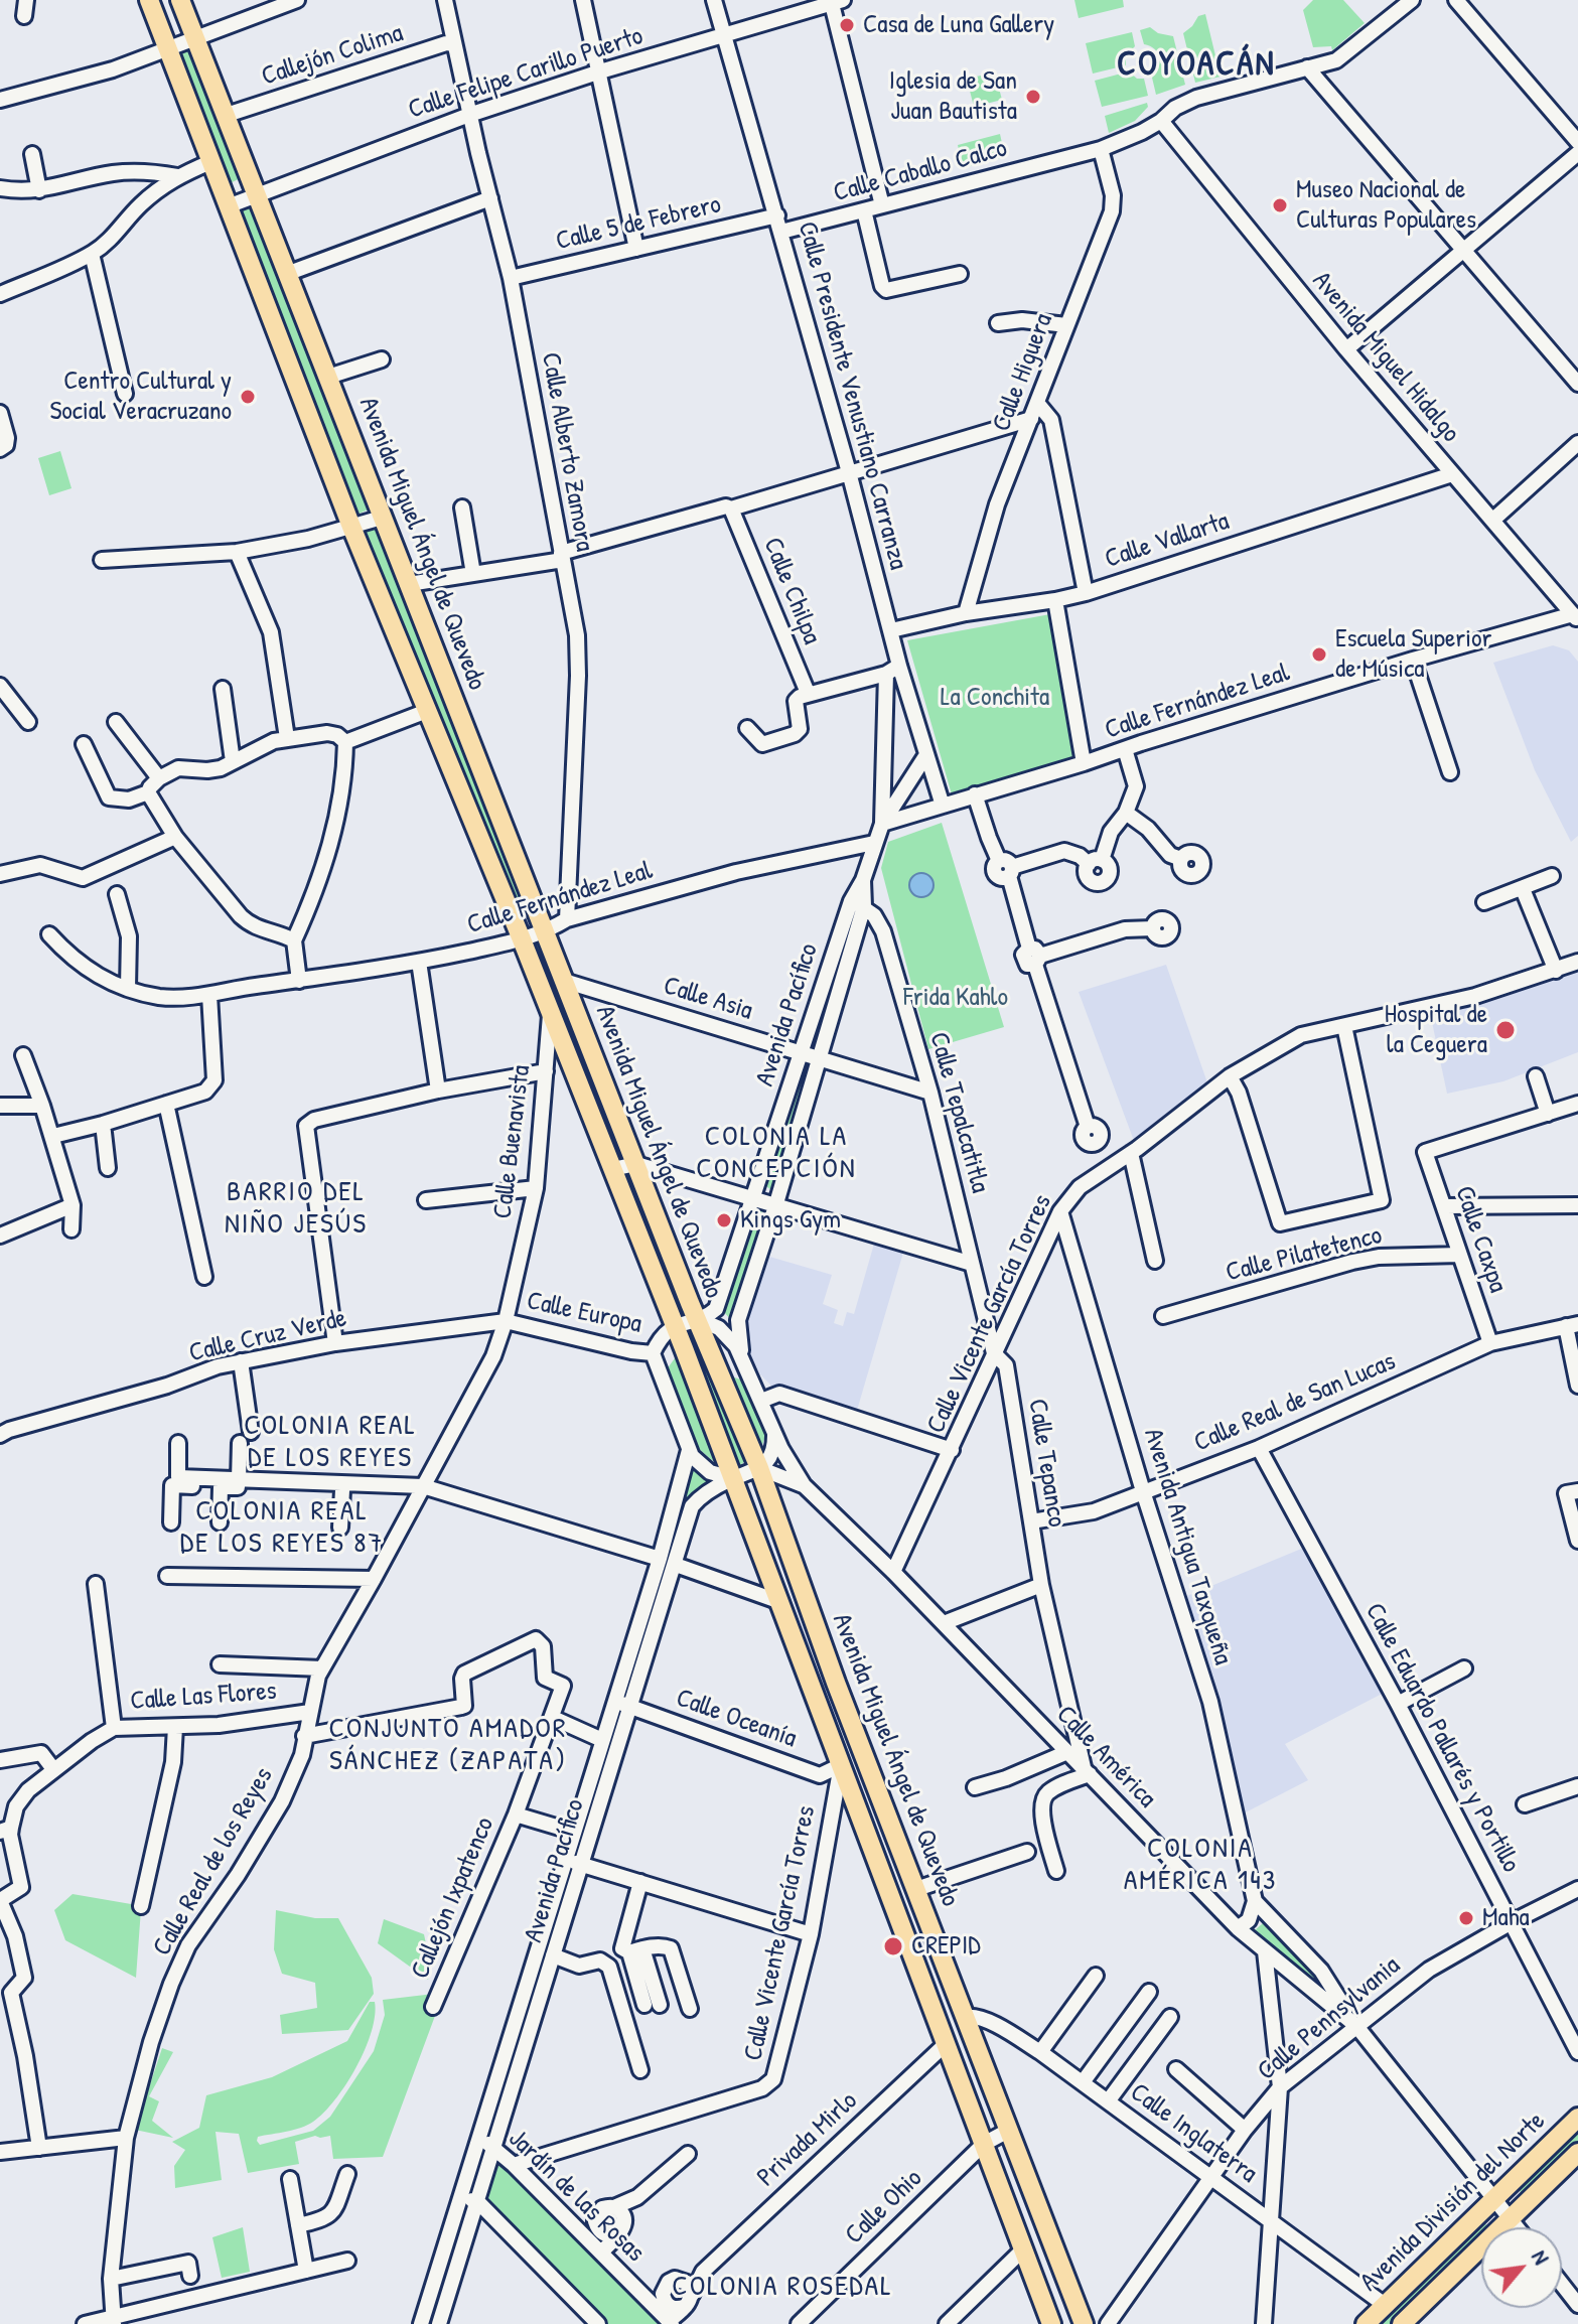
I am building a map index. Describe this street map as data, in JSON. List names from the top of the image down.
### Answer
{
  "streets": {
    "main road": ["Avenida Miguel Ángel de Quevedo", "Avenida División del Norte"],
    "street": [
      "Callejón Colima",
      "Calle Felipe Carillo Puerto",
      "Calle Caballo Calco",
      "Calle 5 de Febrero",
      "Avenida Miguel Hidalgo",
      "Calle Higuera",
      "Calle Presidente Venustiano Carranza",
      "Calle Alberto Zamora",
      "Calle Vallarta",
      "Calle Chilpa",
      "Calle Fernández Leal",
      "Calle Asia",
      "Avenida Pacífico",
      "Calle Tepalcatitla",
      "Calle Buenavista",
      "Calle Caxpa",
      "Calle Pilatetenco",
      "Calle Europa",
      "Calle Vicente García Torres",
      "Calle Cruz Verde",
      "Calle Real de San Lucas",
      "Calle Tepanco",
      "Avenida Antigua Taxqueña",
      "Calle Las Flores",
      "Calle Oceanía",
      "Calle Eduardo Pallarés y Portillo",
      "Calle América",
      "Calle Real de los Reyes",
      "Callejón Ixpatenco",
      "Calle Pennsylvania",
      "Calle Inglaterra",
      "Privada Mirlo",
      "Jardín de las Rosas",
      "Calle Ohio"
    ]
  },
  "crossings": [
    ["Callejón Colima", "Calle Alberto Zamora"],
    ["Callejón Colima", "Avenida Miguel Ángel de Quevedo"],
    ["Calle Felipe Carillo Puerto", "Calle Presidente Venustiano Carranza"],
    ["Calle Felipe Carillo Puerto", "Calle Alberto Zamora"],
    ["Calle Felipe Carillo Puerto", "Avenida Miguel Ángel de Quevedo"],
    ["Calle Caballo Calco", "Avenida Miguel Hidalgo"],
    ["Calle Caballo Calco", "Calle Higuera"],
    ["Calle Caballo Calco", "Calle Presidente Venustiano Carranza"],
    ["Calle 5 de Febrero", "Calle Presidente Venustiano Carranza"],
    ["Calle 5 de Febrero", "Calle Alberto Zamora"],
    ["Avenida Miguel Hidalgo", "Calle Vallarta"],
    ["Avenida Miguel Hidalgo", "Calle Fernández Leal"],
    ["Calle Higuera", "Calle Vallarta"],
    ["Calle Presidente Venustiano Carranza", "Calle Vallarta"],
    ["Calle Presidente Venustiano Carranza", "Calle Fernández Leal"],
    ["Calle Presidente Venustiano Carranza", "Avenida Pacífico"],
    ["Calle Alberto Zamora", "Calle Fernández Leal"],
    ["Avenida Miguel Ángel de Quevedo", "Calle Fernández Leal"],
    ["Avenida Miguel Ángel de Quevedo", "Calle Asia"],
    ["Avenida Miguel Ángel de Quevedo", "Avenida Pacífico"],
    ["Avenida Miguel Ángel de Quevedo", "Calle Buenavista"],
    ["Avenida Miguel Ángel de Quevedo", "Calle Europa"],
    ["Avenida Miguel Ángel de Quevedo", "Calle Vicente García Torres"],
    ["Avenida Miguel Ángel de Quevedo", "Calle Oceanía"],
    ["Avenida Miguel Ángel de Quevedo", "Calle América"],
    ["Avenida Miguel Ángel de Quevedo", "Calle Inglaterra"],
    ["Avenida Miguel Ángel de Quevedo", "Privada Mirlo"],
    ["Avenida Miguel Ángel de Quevedo", "Calle Ohio"],
    ["Calle Fernández Leal", "Avenida Pacífico"],
    ["Calle Asia", "Avenida Pacífico"],
    ["Calle Asia", "Calle Tepalcatitla"],
    ["Avenida Pacífico", "Calle Tepalcatitla"],
    ["Avenida Pacífico", "Calle Oceanía"],
    ["Avenida Pacífico", "Calle América"],
    ["Avenida Pacífico", "Jardín de las Rosas"],
    ["Calle Tepalcatitla", "Calle Vicente García Torres"],
    ["Calle Tepalcatitla", "Calle Tepanco"],
    ["Calle Buenavista", "Calle Europa"],
    ["Calle Buenavista", "Calle Cruz Verde"],
    ["Calle Buenavista", "Calle Real de los Reyes"],
    ["Calle Caxpa", "Calle Pilatetenco"],
    ["Calle Caxpa", "Calle Real de San Lucas"],
    ["Calle Europa", "Calle Cruz Verde"],
    ["Calle Europa", "Calle Real de los Reyes"],
    ["Calle Vicente García Torres", "Calle Tepanco"],
    ["Calle Vicente García Torres", "Avenida Antigua Taxqueña"],
    ["Calle Vicente García Torres", "Calle Oceanía"],
    ["Calle Vicente García Torres", "Calle América"],
    ["Calle Vicente García Torres", "Jardín de las Rosas"],
    ["Calle Cruz Verde", "Calle Real de los Reyes"],
    ["Calle Real de San Lucas", "Calle Tepanco"],
    ["Calle Real de San Lucas", "Avenida Antigua Taxqueña"],
    ["Calle Real de San Lucas", "Calle Eduardo Pallarés y Portillo"],
    ["Calle Tepanco", "Calle América"],
    ["Calle Las Flores", "Calle Real de los Reyes"],
    ["Calle Eduardo Pallarés y Portillo", "Calle Pennsylvania"],
    ["Calle América", "Calle Pennsylvania"],
    ["Calle América", "Avenida División del Norte"],
    ["Calle Real de los Reyes", "Callejón Ixpatenco"],
    ["Calle Pennsylvania", "Calle Inglaterra"],
    ["Calle Inglaterra", "Avenida División del Norte"],
    ["Privada Mirlo", "Jardín de las Rosas"]
  ],
  "districts": [
    "COYOACÁN",
    "COLONIA LA CONCEPCIÓN",
    "BARRIO DEL NIÑO JESÚS",
    "COLONIA REAL DE LOS REYES",
    "COLONIA REAL DE LOS REYES 87",
    "CONJUNTO AMADOR SÁNCHEZ (ZAPATA)",
    "COLONIA AMÉRICA 143",
    "COLONIA ROSEDAL"
  ],
  "parks": ["La Conchita", "Frida Kahlo"],
  "places": [
    "Casa de Luna Gallery",
    "Iglesia de San Juan Bautista",
    "Museo Nacional de Culturas Populares",
    "Centro Cultural y Social Veracruzano",
    "Escuela Superior de Música",
    "Hospital de la Ceguera",
    "Kings Gym",
    "Maha",
    "CREPID"
  ],
  "north": "top right"
}
